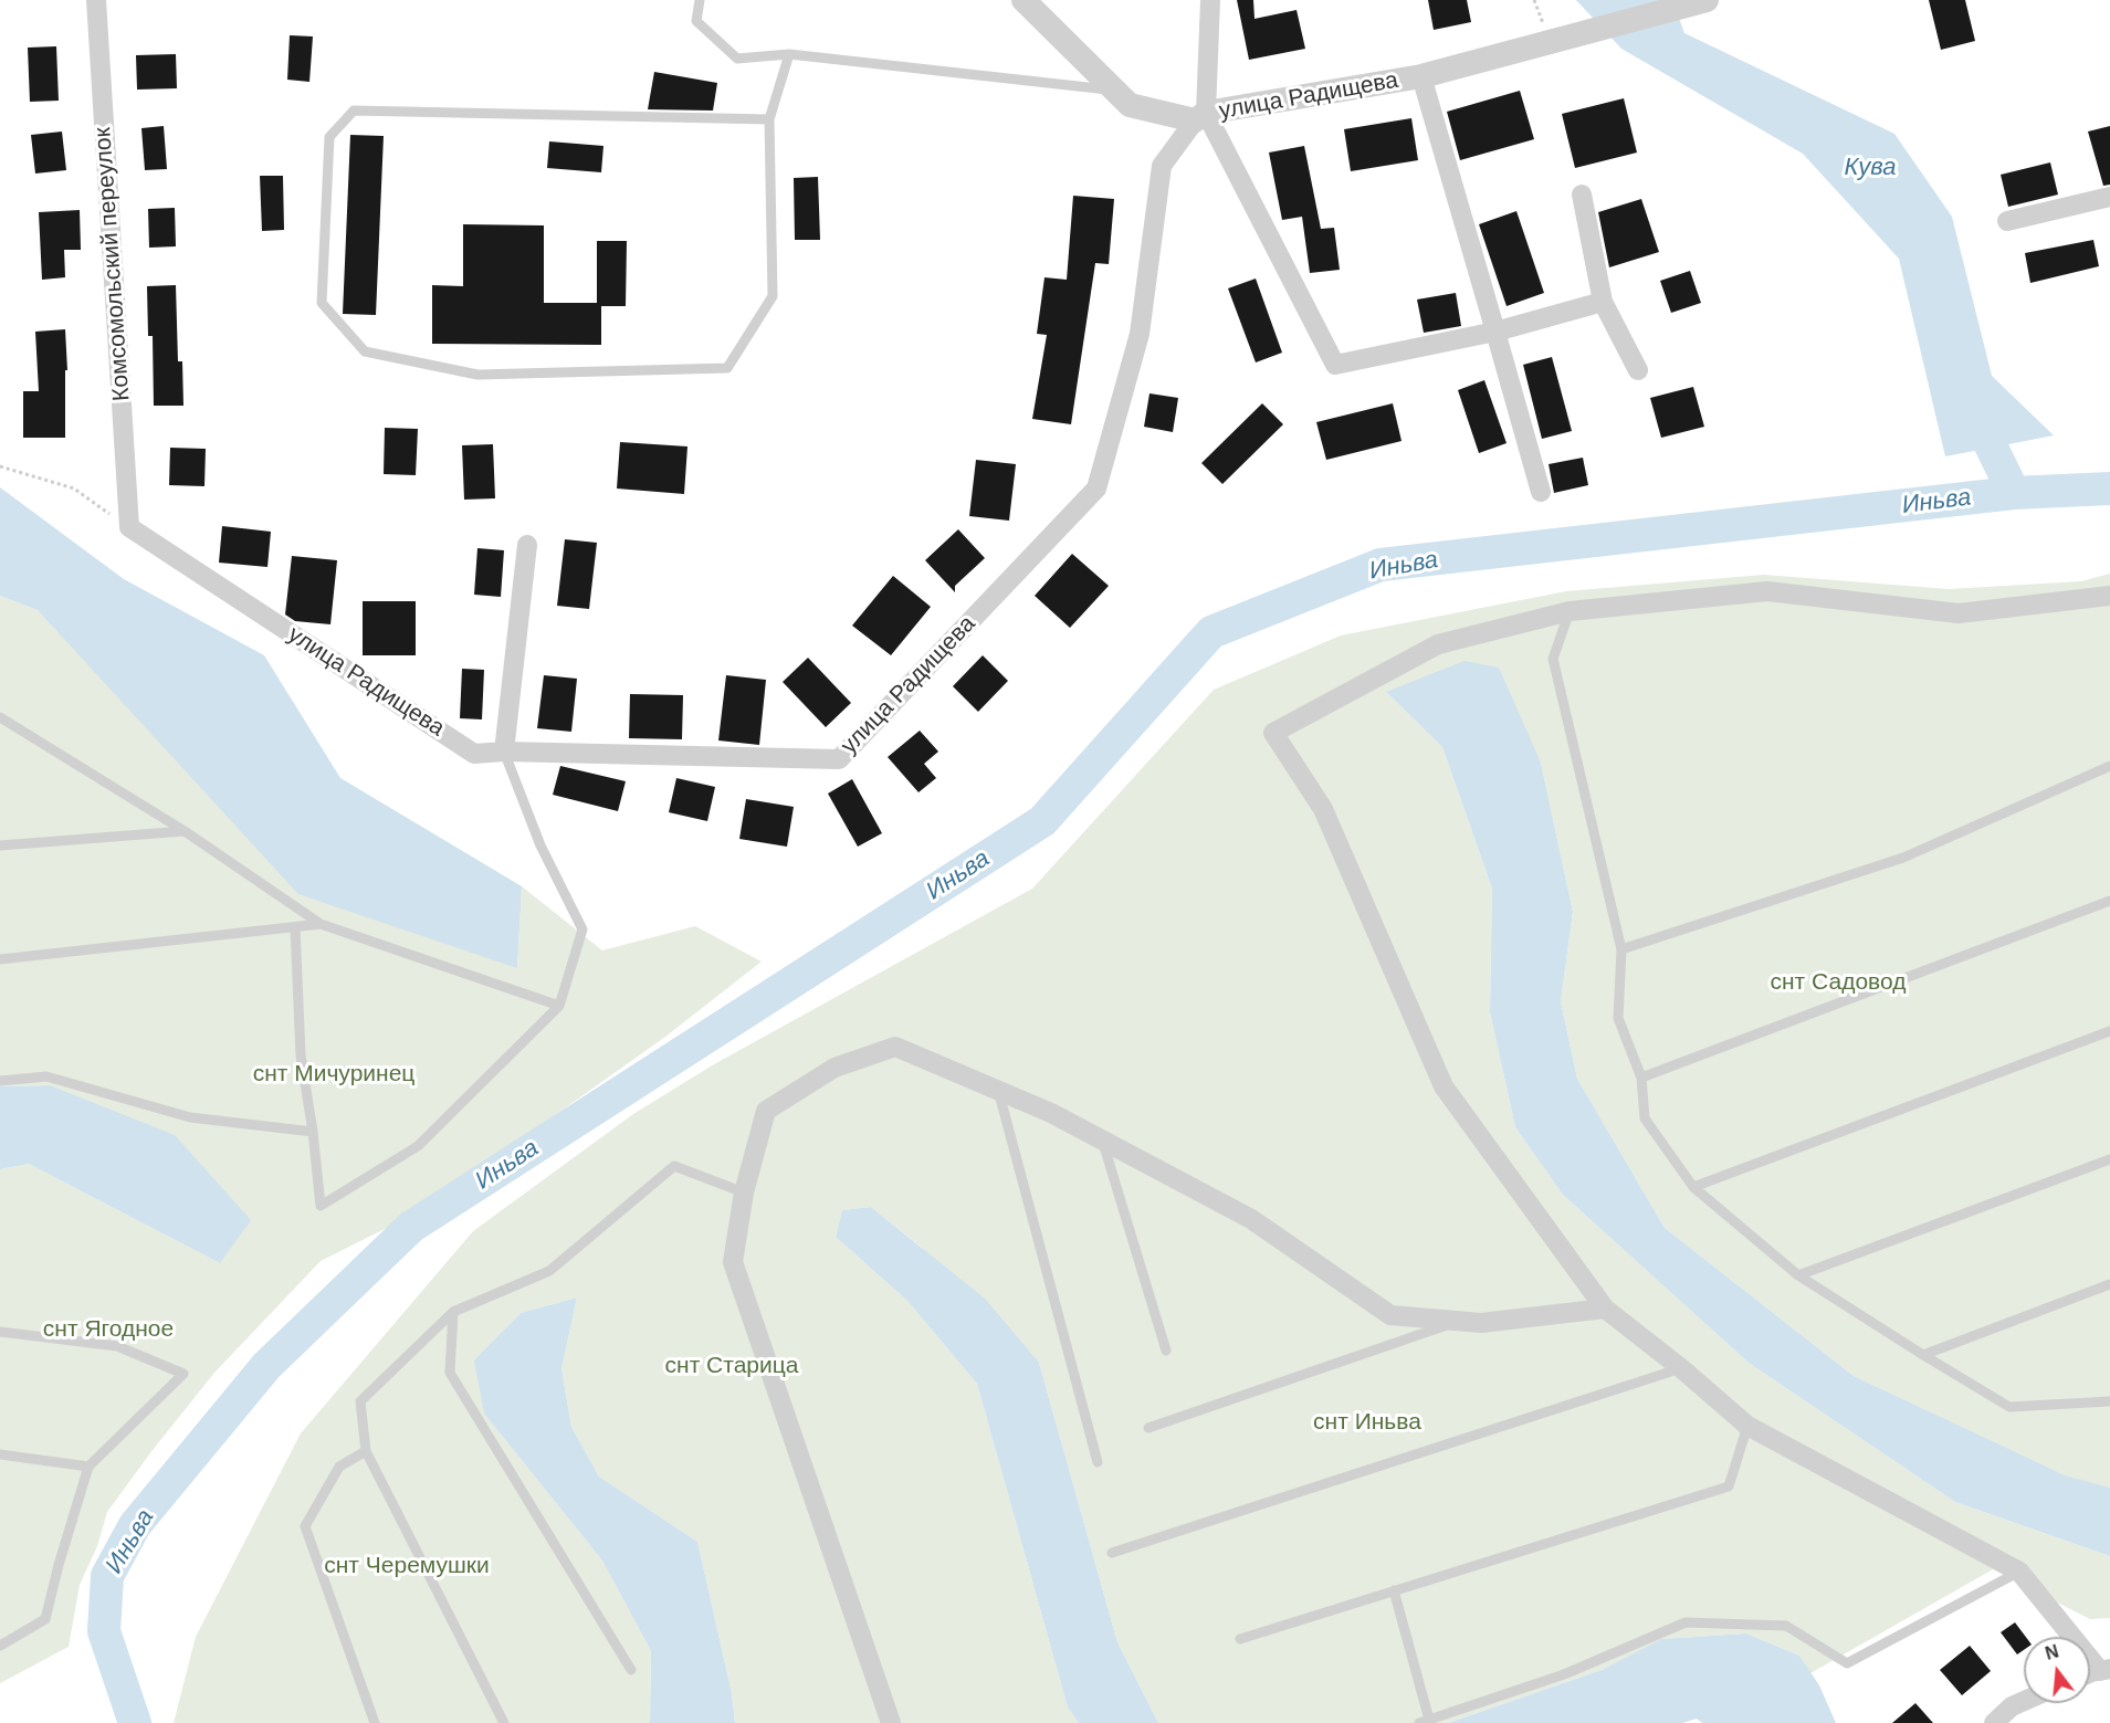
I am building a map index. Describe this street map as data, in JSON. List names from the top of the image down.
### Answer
{
  "streets": {
    "street": ["улица Радищева", "Комсомольский переулок"]
  },
  "crossings": [
    ["улица Радищева", "Комсомольский переулок"]
  ],
  "water": ["Кува", "Иньва"],
  "parks": [
    "снт Садовод",
    "снт Мичуринец",
    "снт Ягодное",
    "снт Старица",
    "снт Иньва",
    "снт Черемушки"
  ],
  "north": "top"
}
